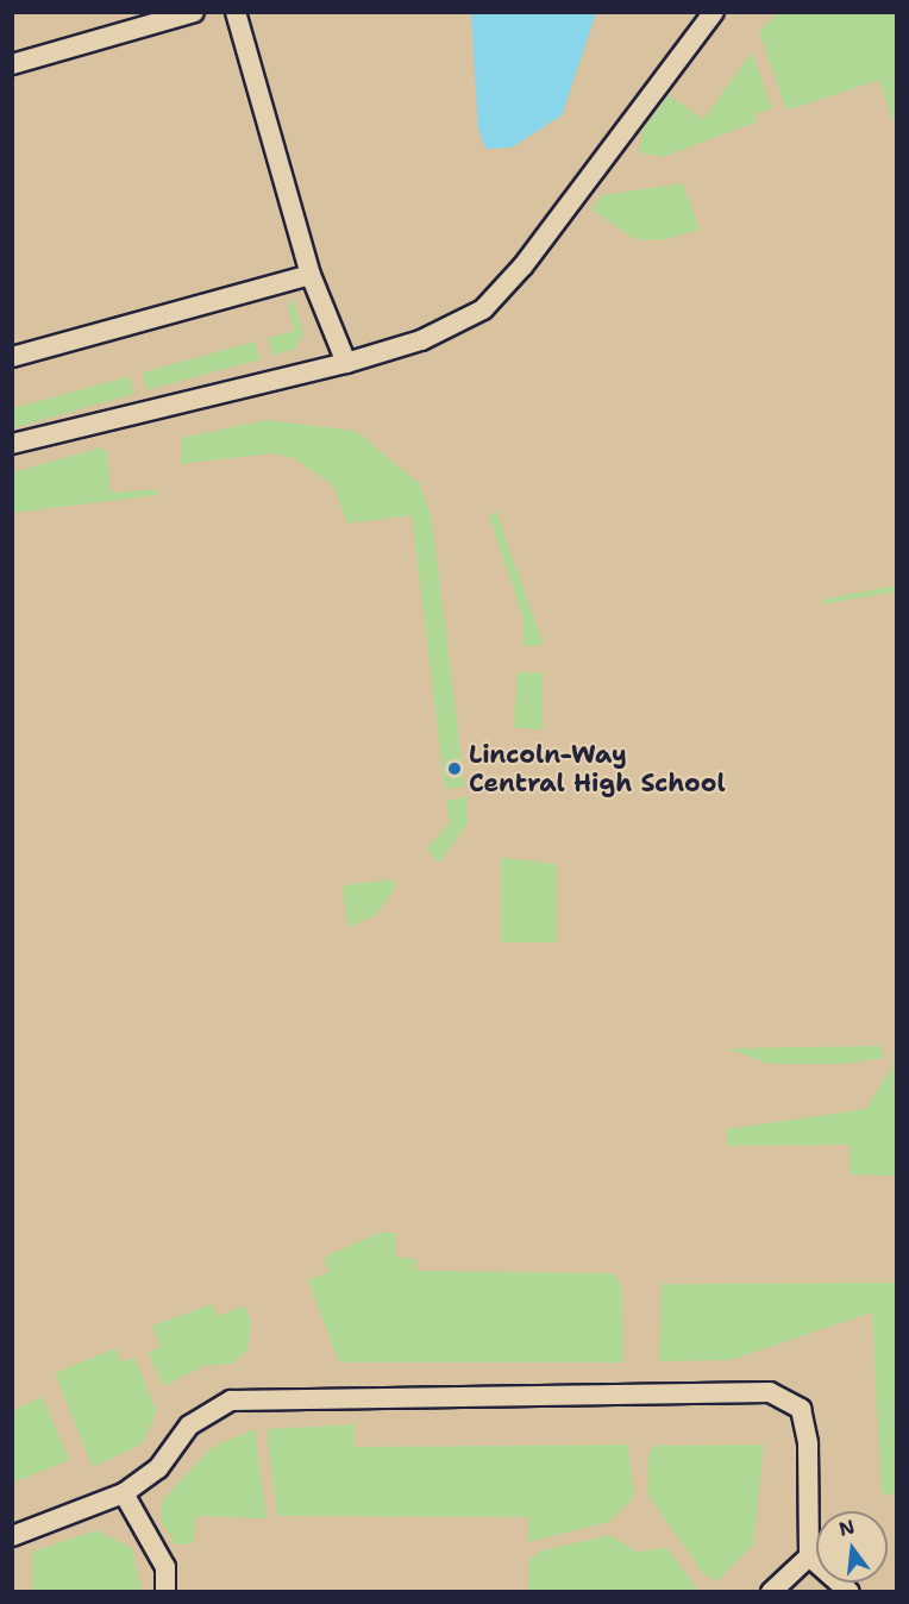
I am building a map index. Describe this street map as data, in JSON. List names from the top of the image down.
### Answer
{
  "places": ["Lincoln-Way Central High School"],
  "north": "top"
}
